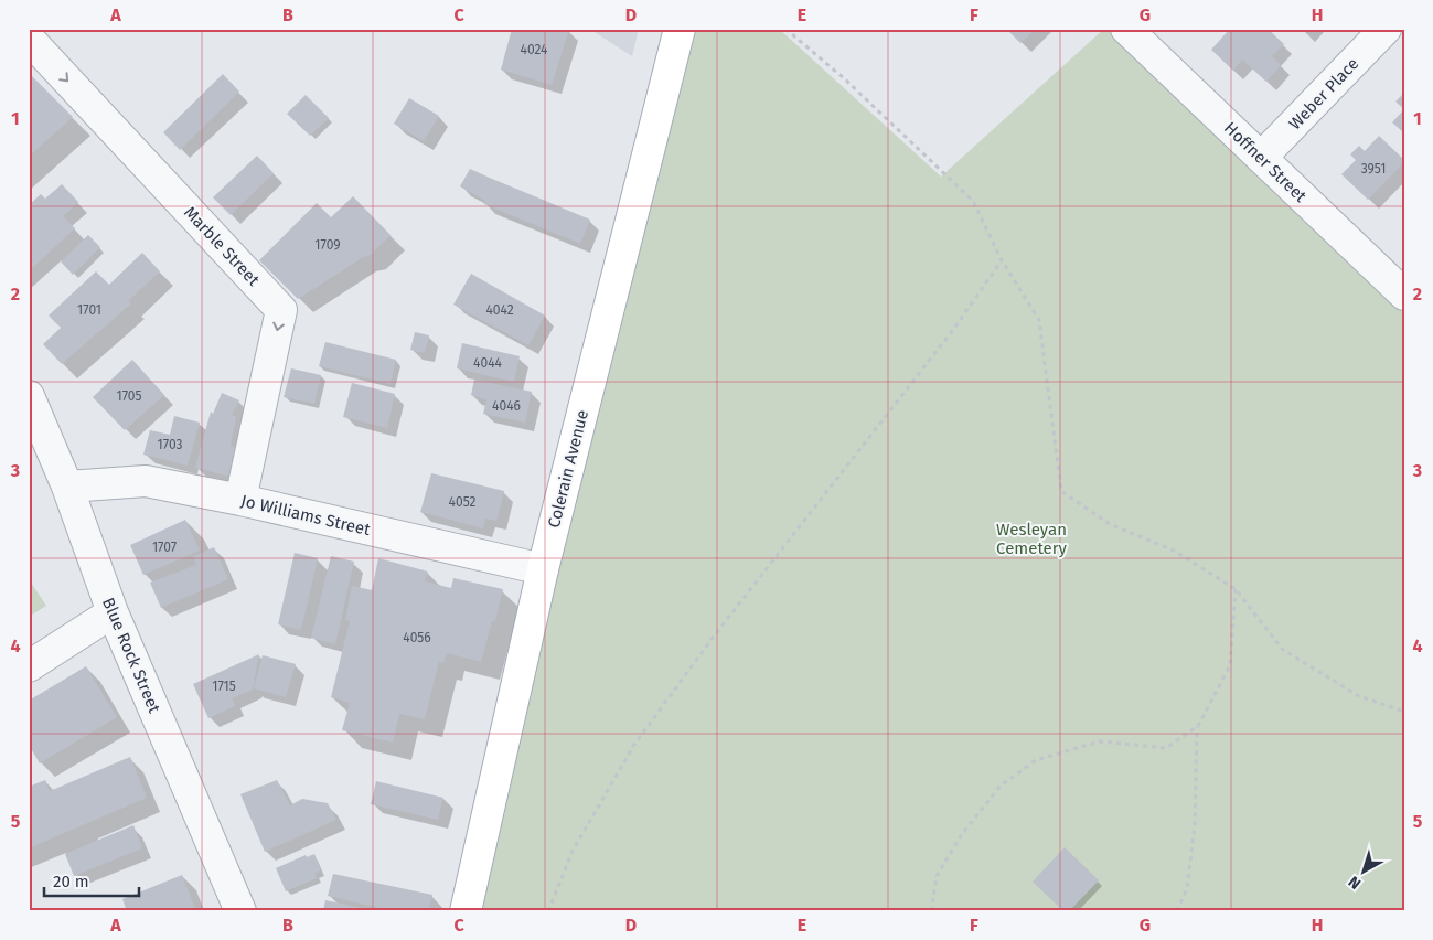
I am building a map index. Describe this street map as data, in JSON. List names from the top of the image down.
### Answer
{
  "streets": {
    "main road": ["Colerain Avenue"],
    "street": [
      "Weber Place",
      "Hoffner Street",
      "Marble Street",
      "Jo Williams Street",
      "Blue Rock Street"
    ]
  },
  "crossings": [
    ["Weber Place", "Hoffner Street"],
    ["Marble Street", "Jo Williams Street"],
    ["Colerain Avenue", "Jo Williams Street"],
    ["Jo Williams Street", "Blue Rock Street"]
  ],
  "one_way": ["Marble Street"],
  "parks": ["Wesleyan Cemetery"],
  "house_numbers": [
    "4024",
    "3951",
    "1709",
    "1701",
    "4042",
    "4044",
    "1705",
    "4046",
    "1703",
    "4052",
    "1707",
    "4056",
    "1715"
  ],
  "scale_bar": "20 m",
  "north": "bottom left",
  "grid": {
    "columns": [
      "A",
      "B",
      "C",
      "D",
      "E",
      "F",
      "G",
      "H"
    ],
    "rows": [
      "1",
      "2",
      "3",
      "4",
      "5"
    ]
  }
}
